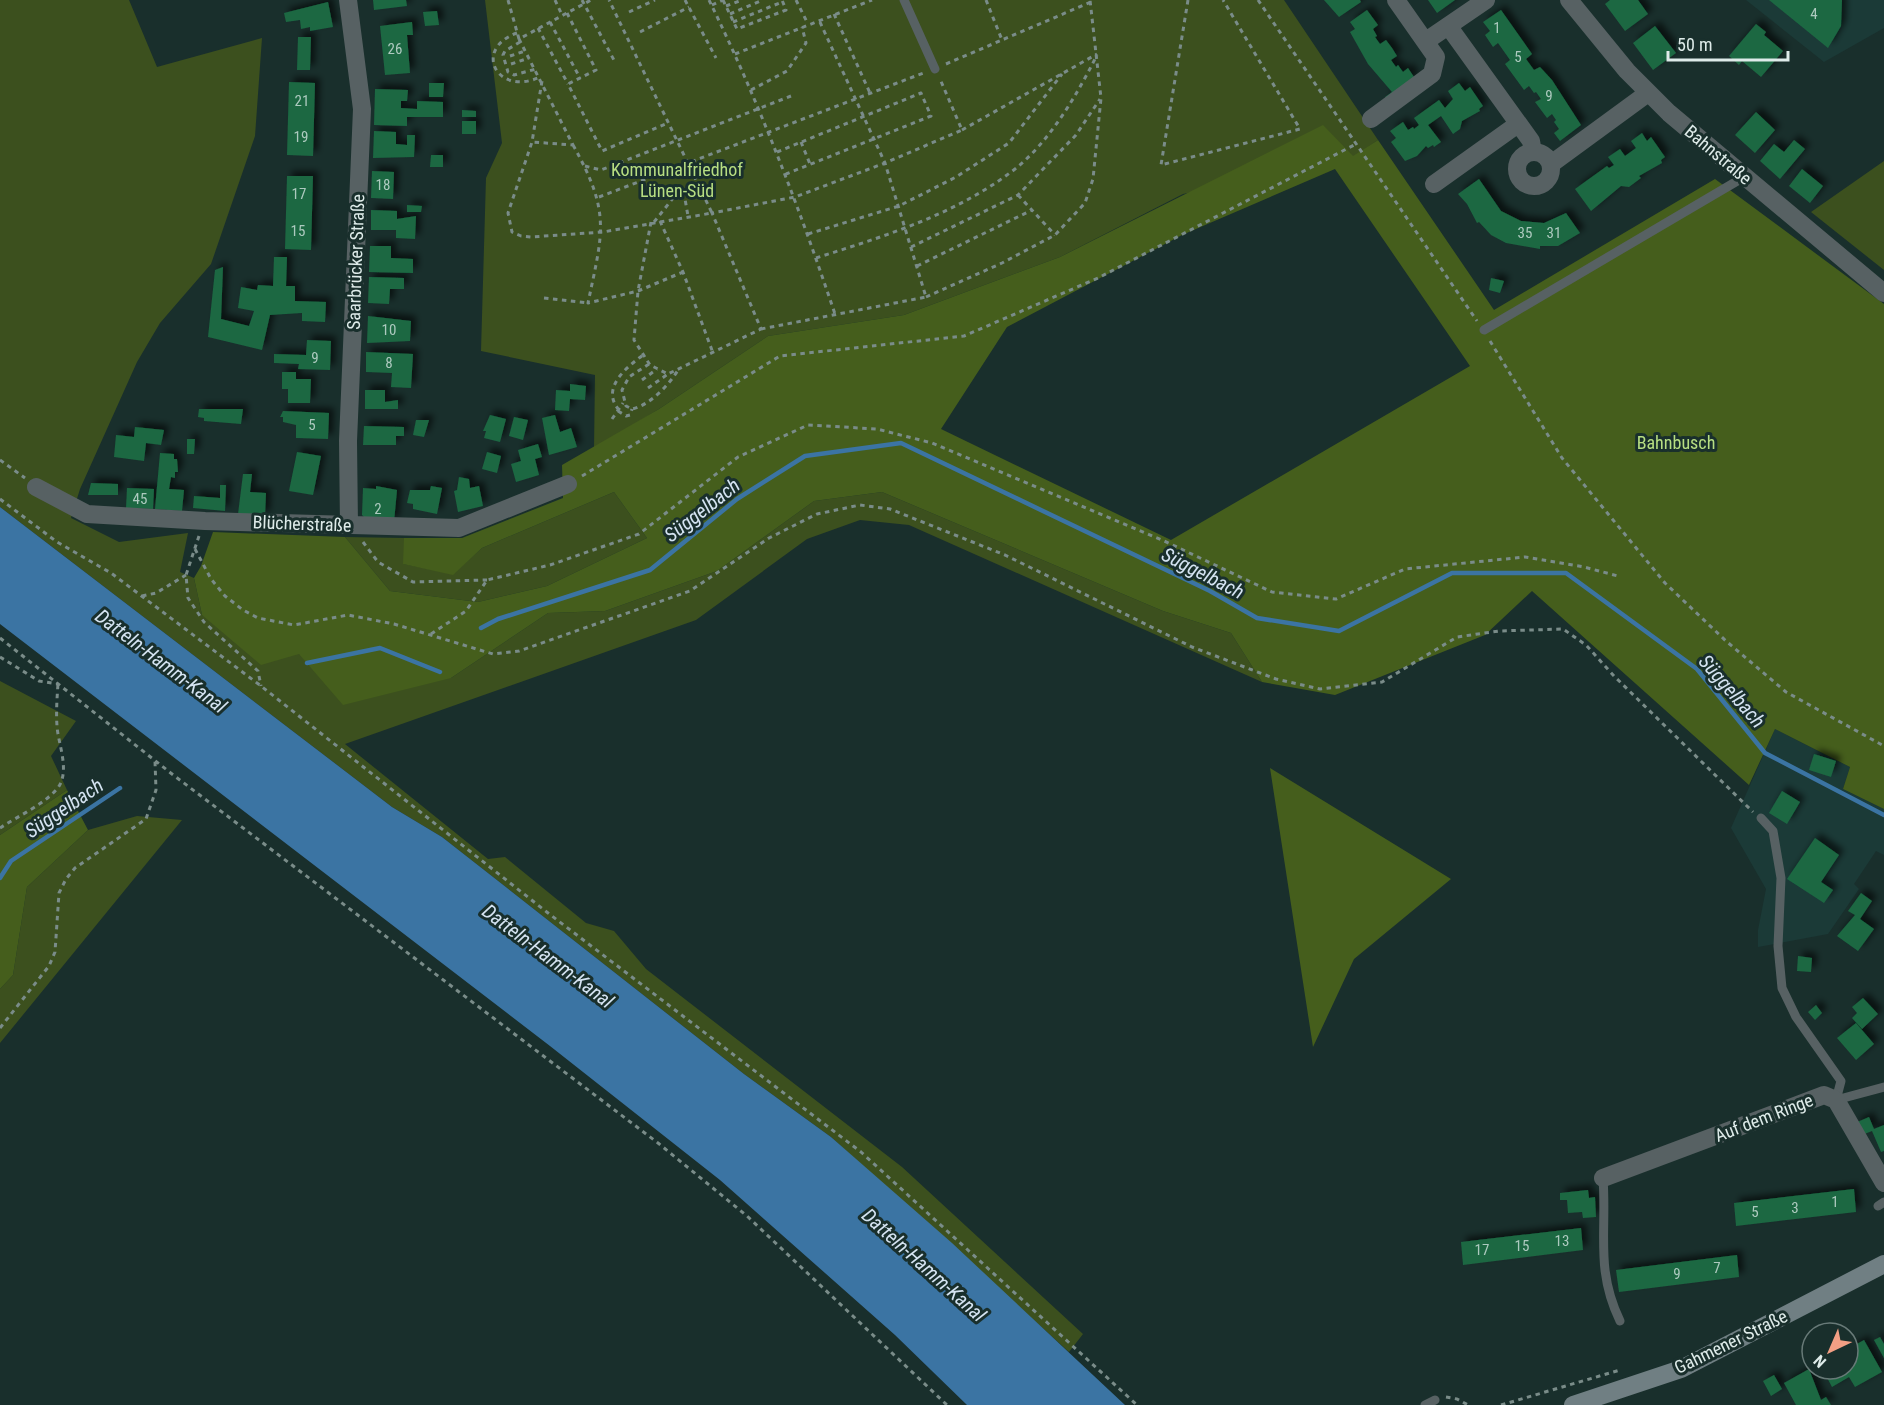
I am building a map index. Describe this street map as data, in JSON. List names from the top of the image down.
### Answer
{
  "streets": {
    "main road": ["Gahmener Straße"],
    "street": [
      "Bahnstraße",
      "Saarbrücker Straße",
      "Blücherstraße",
      "Auf dem Ringe"
    ]
  },
  "crossings": [
    ["Saarbrücker Straße", "Blücherstraße"]
  ],
  "water": ["Süggelbach", "Datteln-Hamm-Kanal"],
  "parks": ["Kommunalfriedhof Lünen-Süd", "Bahnbusch"],
  "house_numbers": [
    "4",
    "1",
    "26",
    "5",
    "9",
    "21",
    "19",
    "18",
    "17",
    "15",
    "35",
    "31",
    "10",
    "9",
    "8",
    "5",
    "45",
    "2",
    "1",
    "3",
    "5",
    "13",
    "15",
    "17",
    "7",
    "9"
  ],
  "scale_bar": "50 m",
  "north": "bottom left"
}
